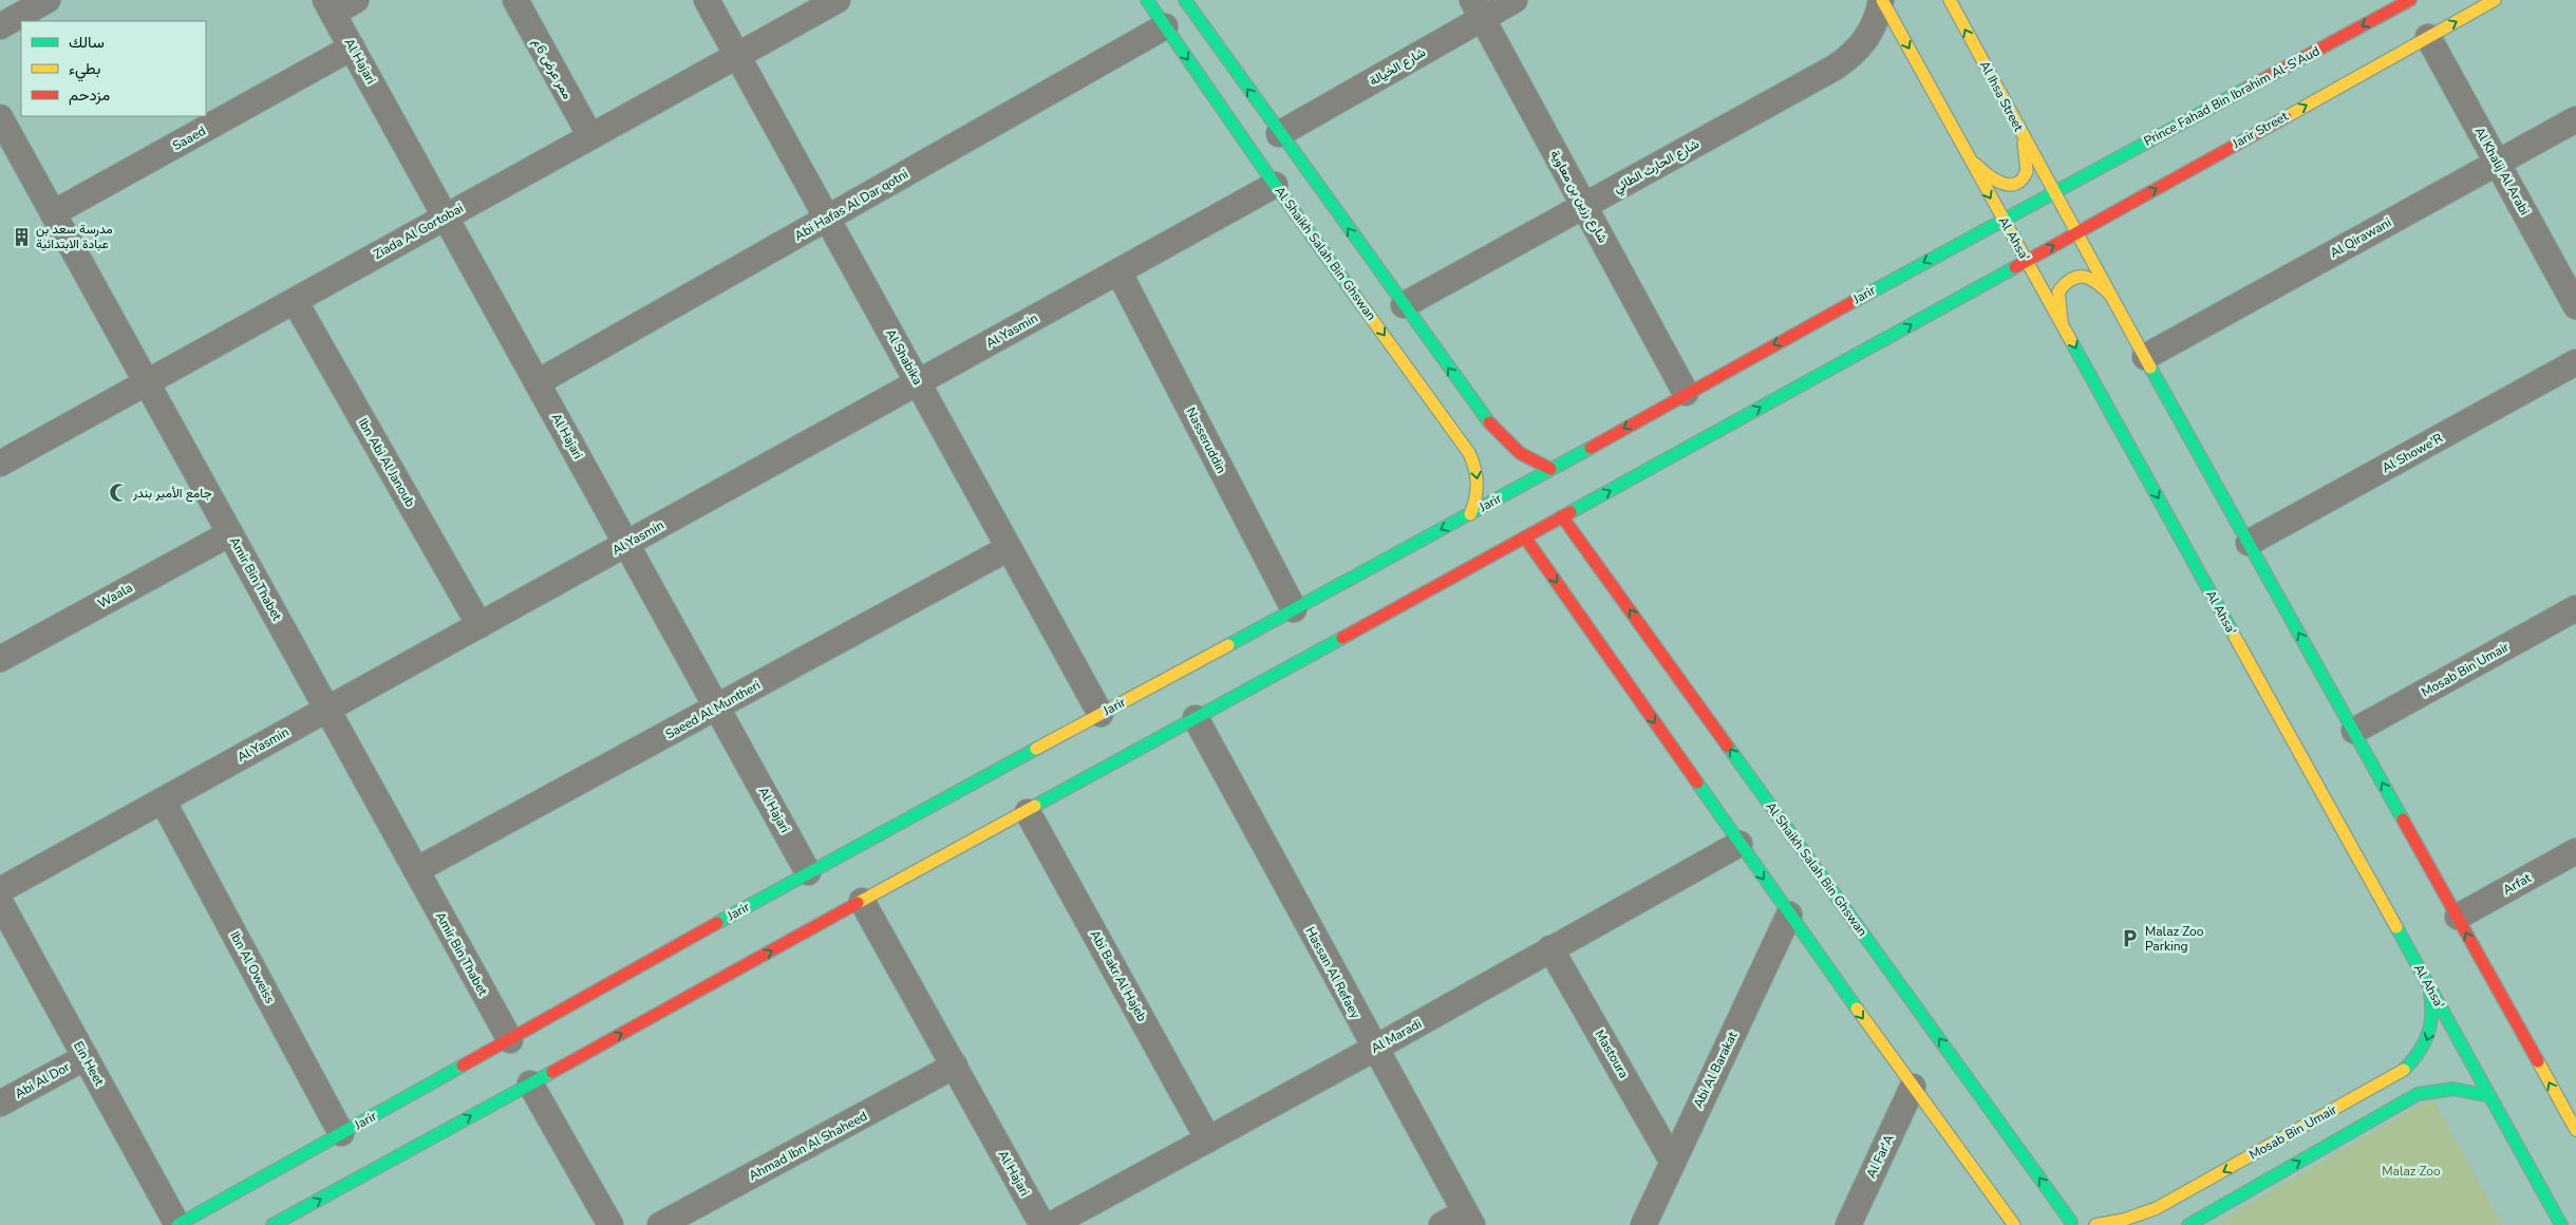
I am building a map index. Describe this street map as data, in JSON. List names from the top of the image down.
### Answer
{
  "streets": {
    "main road": [
      "Al Ihsa Street",
      "Prince Fahad Bin Ibrahim Al-S'Aud",
      "Jarir Street",
      "Al Ahsa'",
      "Al Shaikh Salah Bin Ghswan",
      "Jarir",
      "Mosab Bin Umair"
    ],
    "street": [
      "Al Hajari",
      "شارع الخيالة",
      "ممر عرض 6م",
      "Saaed",
      "شارع الحارث الطائي",
      "Al Khalij Al Arabi",
      "شارع رزين بن معاوية",
      "Abi Hafas Al Dar qotni",
      "Ziada Al Gortobai",
      "Al Qirawani",
      "Al Yasmin",
      "Al Shabika",
      "Nasseruddin",
      "Al Showe'R",
      "Ibn Abi Al Janoub",
      "Amir Bin Thabet",
      "Waala",
      "Saeed Al Muntheri",
      "Arfat",
      "Ibn Al Oweiss",
      "Hassan Al Refaey",
      "Abi Bakr Al Hajeb",
      "Al Maradi",
      "Mastoura",
      "Ein Heet",
      "Abi Al Barakat",
      "Abi Al Dor",
      "Ahmad Ibn Al Shaheed",
      "Al Far'A"
    ]
  },
  "crossings": [
    ["Al Hajari", "Saaed"],
    ["Al Hajari", "Abi Hafas Al Dar qotni"],
    ["Al Hajari", "Ziada Al Gortobai"],
    ["Al Hajari", "Jarir"],
    ["Al Hajari", "Al Yasmin"],
    ["Al Hajari", "Saeed Al Muntheri"],
    ["Al Hajari", "Ahmad Ibn Al Shaheed"],
    ["شارع الخيالة", "شارع رزين بن معاوية"],
    ["ممر عرض 6م", "Ziada Al Gortobai"],
    ["Al Ihsa Street", "Prince Fahad Bin Ibrahim Al-S'Aud"],
    ["Al Ihsa Street", "Jarir Street"],
    ["Al Ihsa Street", "Jarir"],
    ["Prince Fahad Bin Ibrahim Al-S'Aud", "Jarir"],
    ["Jarir Street", "Al Khalij Al Arabi"],
    ["Jarir Street", "Al Ahsa'"],
    ["Saaed", "Amir Bin Thabet"],
    ["شارع الحارث الطائي", "شارع رزين بن معاوية"],
    ["شارع الحارث الطائي", "Al Ahsa'"],
    ["Al Khalij Al Arabi", "Al Qirawani"],
    ["شارع رزين بن معاوية", "Jarir"],
    ["Abi Hafas Al Dar qotni", "Al Shaikh Salah Bin Ghswan"],
    ["Abi Hafas Al Dar qotni", "Al Shabika"],
    ["Ziada Al Gortobai", "Al Shabika"],
    ["Ziada Al Gortobai", "Ibn Abi Al Janoub"],
    ["Ziada Al Gortobai", "Amir Bin Thabet"],
    ["Al Ahsa'", "Jarir"],
    ["Al Ahsa'", "Mosab Bin Umair"],
    ["Al Shaikh Salah Bin Ghswan", "Jarir"],
    ["Al Shaikh Salah Bin Ghswan", "Al Yasmin"],
    ["Jarir", "Al Shabika"],
    ["Jarir", "Nasseruddin"],
    ["Jarir", "Amir Bin Thabet"],
    ["Jarir", "Ibn Al Oweiss"],
    ["Jarir", "Ein Heet"],
    ["Al Yasmin", "Al Shabika"],
    ["Al Yasmin", "Nasseruddin"],
    ["Al Yasmin", "Ibn Abi Al Janoub"],
    ["Al Yasmin", "Amir Bin Thabet"],
    ["Al Yasmin", "Ibn Al Oweiss"],
    ["Al Shabika", "Saeed Al Muntheri"],
    ["Amir Bin Thabet", "Waala"],
    ["Amir Bin Thabet", "Saeed Al Muntheri"],
    ["Hassan Al Refaey", "Al Maradi"],
    ["Abi Bakr Al Hajeb", "Al Maradi"],
    ["Al Maradi", "Mastoura"],
    ["Mastoura", "Abi Al Barakat"],
    ["Ein Heet", "Abi Al Dor"]
  ],
  "one_way": ["Al Ihsa Street", "Prince Fahad Bin Ibrahim Al-S'Aud", "Jarir Street"],
  "parks": ["Malaz Zoo"],
  "places": {
    "building": ["مدرسة سعد بن عبادة الابتدائية"],
    "mosque": ["جامع الأمير بندر"],
    "parking": ["Malaz Zoo Parking"]
  },
  "legend": ["سالك", "بطيء", "مزدحم"]
}
